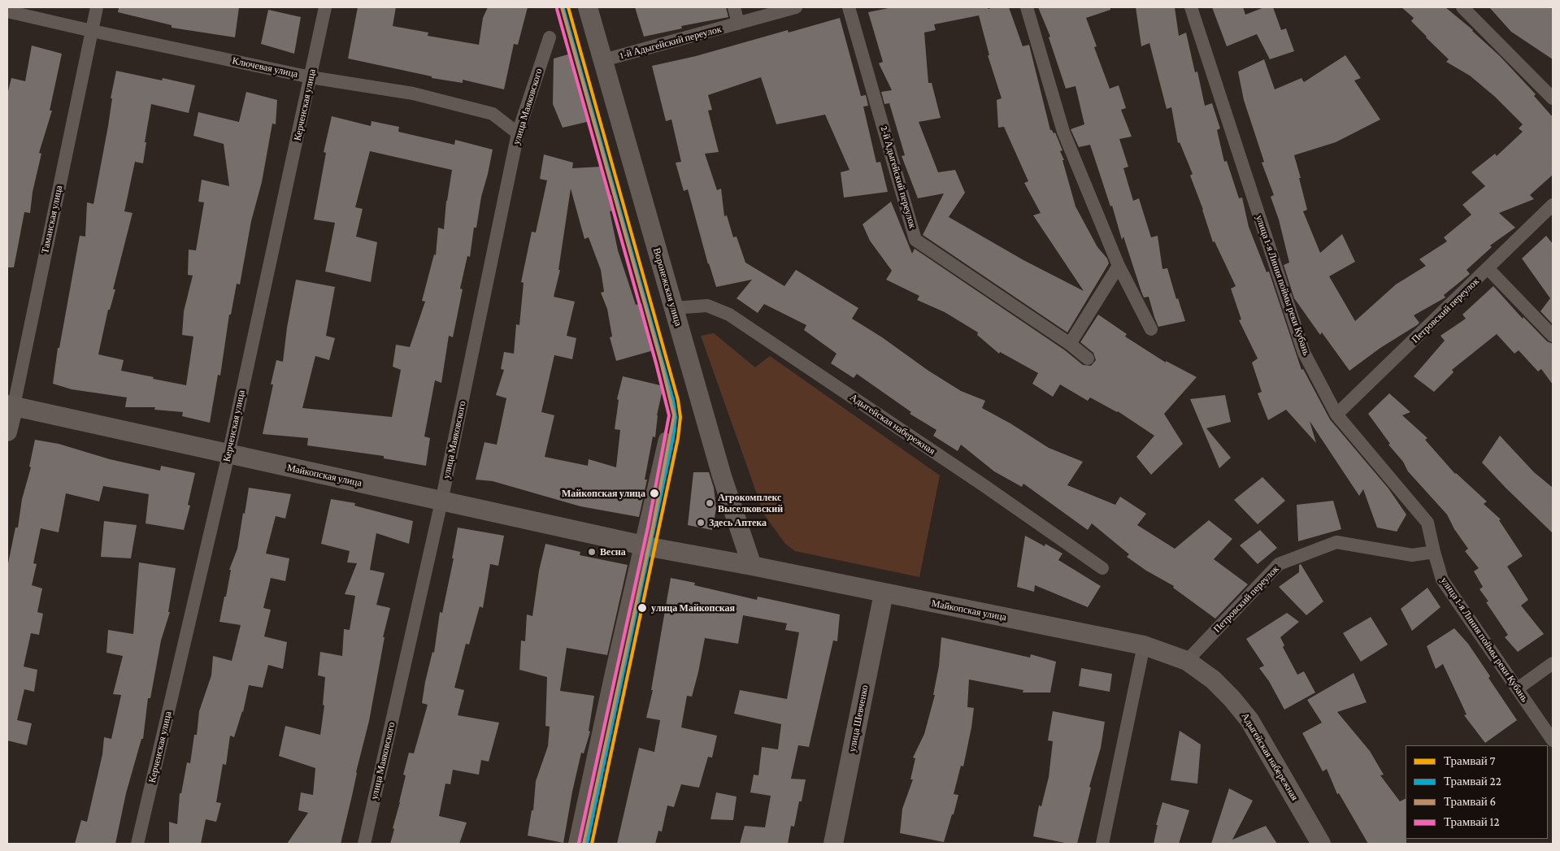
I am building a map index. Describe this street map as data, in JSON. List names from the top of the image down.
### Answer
{
  "streets": {
    "street": [
      "1-й Адыгейский переулок",
      "Ключевая улица",
      "Керченская улица",
      "улица Маяковского",
      "2-й Адыгейский переулок",
      "Таманская улица",
      "улица 1-я Линия поймы реки Кубань",
      "Воронежская улица",
      "Петровский переулок",
      "Адыгейская набережная",
      "Майкопская улица",
      "улица Шевченко"
    ]
  },
  "crossings": [
    ["1-й Адыгейский переулок", "Воронежская улица"],
    ["Ключевая улица", "Керченская улица"],
    ["Ключевая улица", "улица Маяковского"],
    ["Ключевая улица", "Таманская улица"],
    ["Керченская улица", "Майкопская улица"],
    ["улица Маяковского", "Майкопская улица"],
    ["Таманская улица", "Майкопская улица"],
    ["улица 1-я Линия поймы реки Кубань", "Петровский переулок"],
    ["Воронежская улица", "Адыгейская набережная"],
    ["Воронежская улица", "Майкопская улица"],
    ["Петровский переулок", "Адыгейская набережная"],
    ["Адыгейская набережная", "Майкопская улица"],
    ["Майкопская улица", "улица Шевченко"]
  ],
  "places": [
    "Майкопская улица",
    "Агрокомплекс Выселковский",
    "Здесь Аптека",
    "Весна",
    "улица Майкопская"
  ],
  "lines": [
    "tram line 7",
    "tram line 6",
    "tram line 22",
    "tram line 12"
  ],
  "legend": [
    "Трамвай 7",
    "Трамвай 22",
    "Трамвай 6",
    "Трамвай 12"
  ]
}
